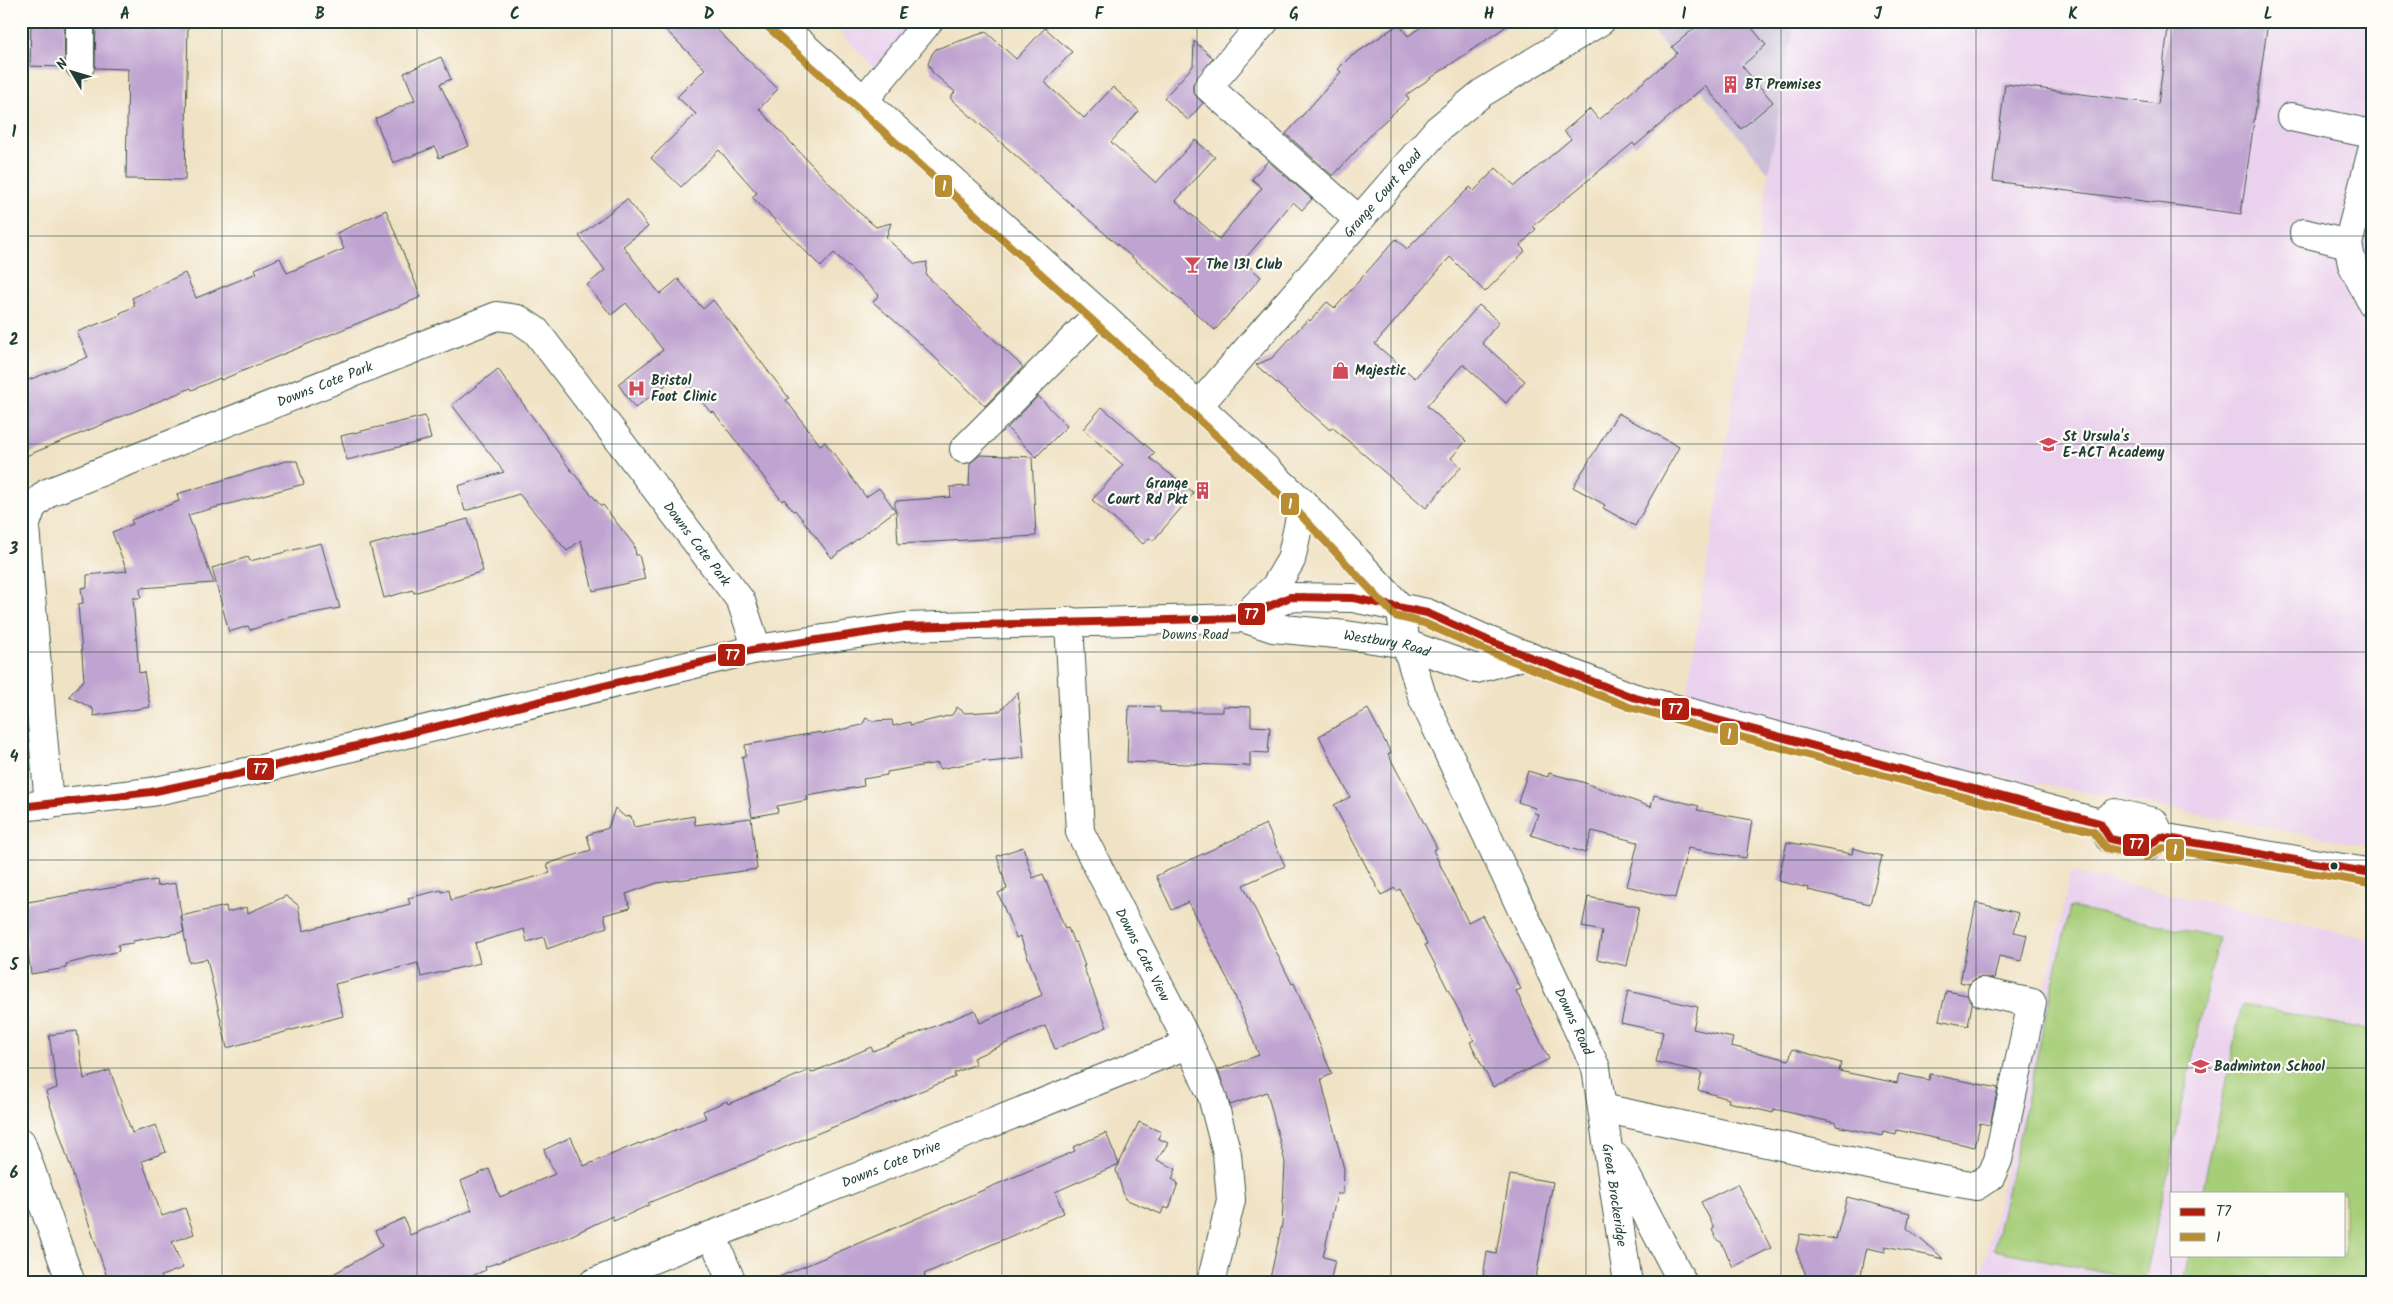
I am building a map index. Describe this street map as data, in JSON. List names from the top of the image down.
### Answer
{
  "streets": {
    "street": [
      "Grange Court Road",
      "Downs Cote Park",
      "Westbury Road",
      "Downs Cote View",
      "Downs Road",
      "Downs Cote Drive",
      "Great Brockeridge"
    ]
  },
  "crossings": [
    ["Westbury Road", "Downs Road"],
    ["Downs Cote View", "Downs Cote Drive"],
    ["Downs Road", "Great Brockeridge"]
  ],
  "places": {
    "building": ["BT Premises", "Grange Court Rd Pkt"],
    "bar": ["The 131 Club"],
    "shop": ["Majestic"],
    "hospital": ["Bristol Foot Clinic"],
    "school or university": ["St Ursula's E-ACT Academy", "Badminton School"],
    "other": ["Downs Road"]
  },
  "lines": ["transit line 1", "transit line T7"],
  "legend": ["T7", "1"],
  "north": "top left",
  "grid": {
    "columns": [
      "A",
      "B",
      "C",
      "D",
      "E",
      "F",
      "G",
      "H",
      "I",
      "J",
      "K",
      "L"
    ],
    "rows": [
      "1",
      "2",
      "3",
      "4",
      "5",
      "6"
    ]
  }
}
